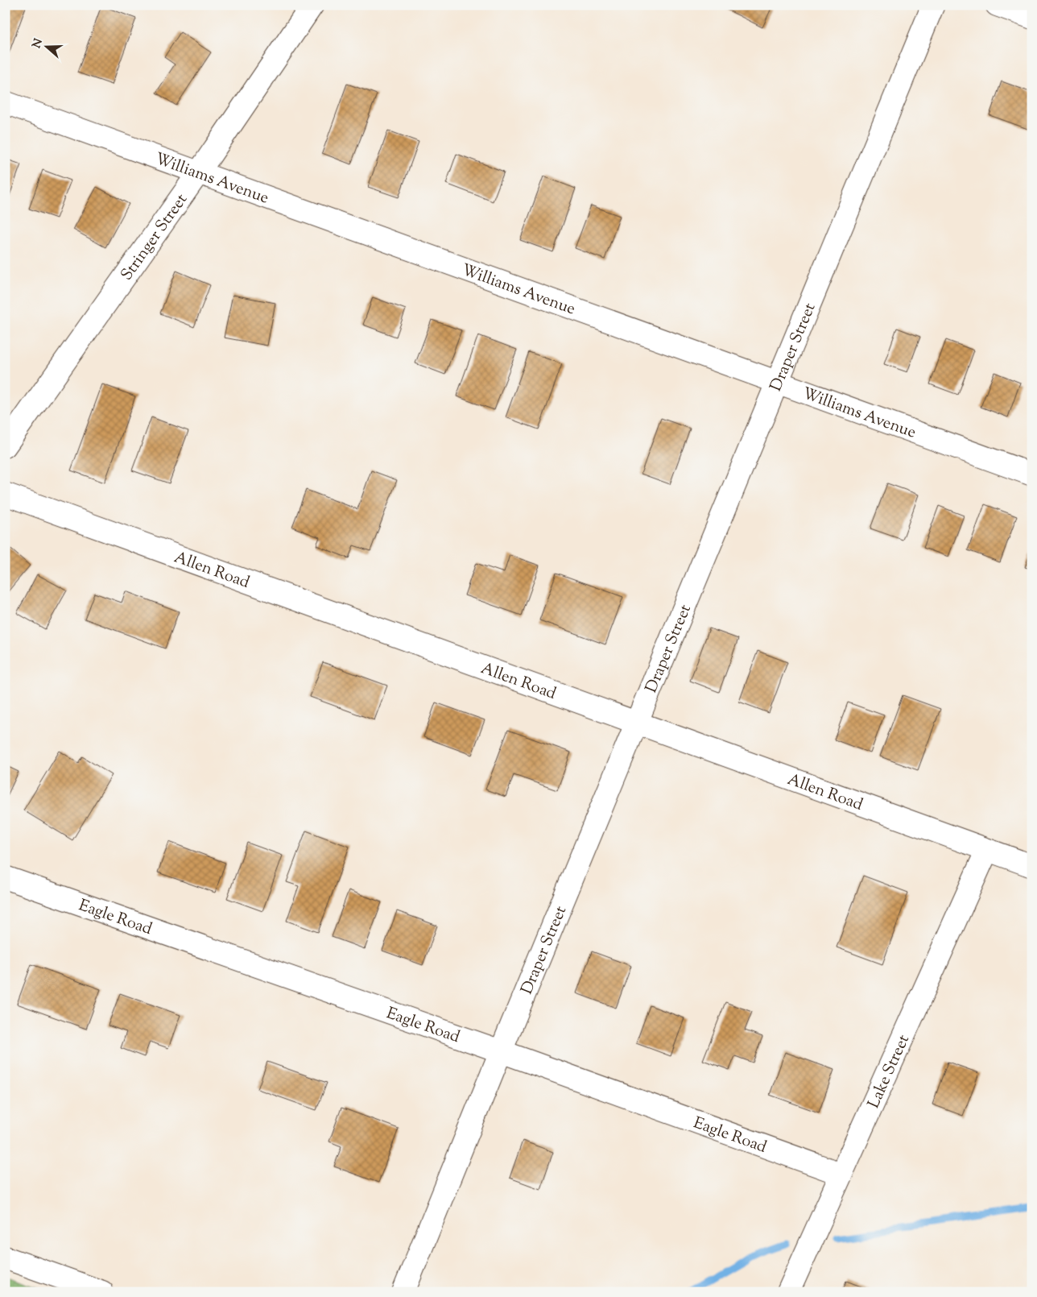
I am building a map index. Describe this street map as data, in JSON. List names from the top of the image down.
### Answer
{
  "streets": {
    "street": [
      "Williams Avenue",
      "Stringer Street",
      "Draper Street",
      "Allen Road",
      "Eagle Road",
      "Lake Street"
    ]
  },
  "crossings": [
    ["Williams Avenue", "Stringer Street"],
    ["Williams Avenue", "Draper Street"],
    ["Draper Street", "Allen Road"],
    ["Draper Street", "Eagle Road"],
    ["Allen Road", "Lake Street"],
    ["Eagle Road", "Lake Street"]
  ],
  "north": "left"
}
